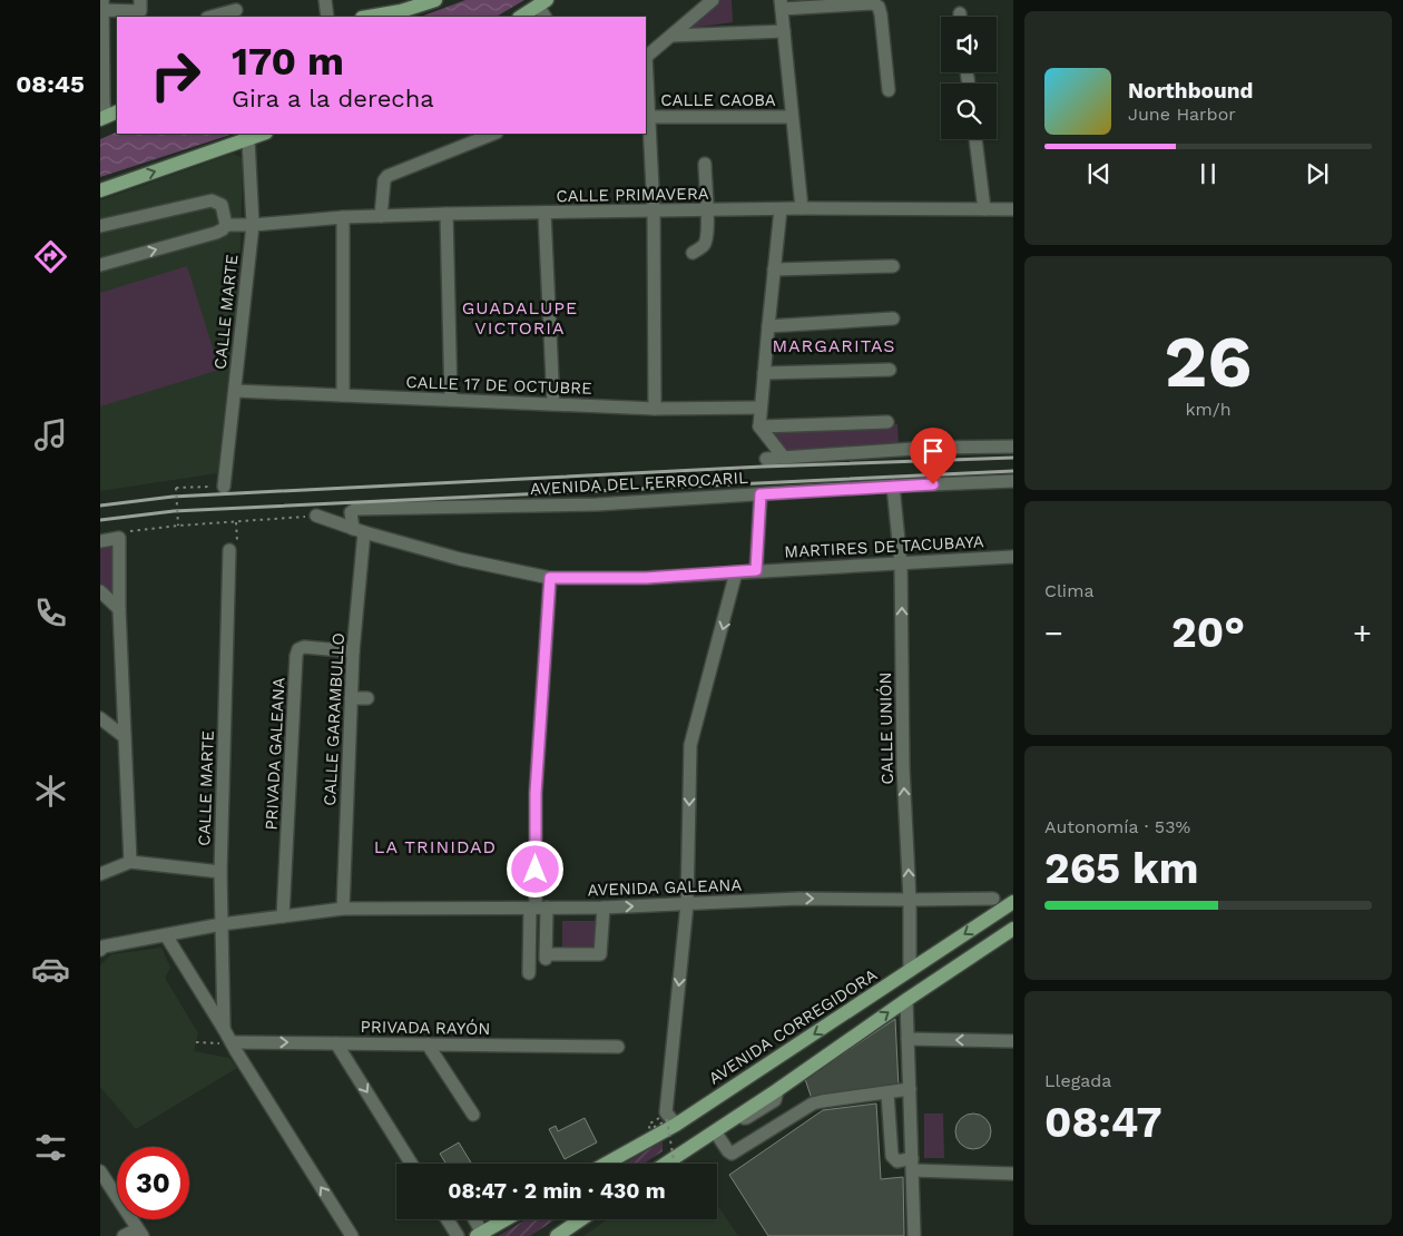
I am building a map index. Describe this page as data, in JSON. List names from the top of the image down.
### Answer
{
  "streets": {
    "main road": ["AVENIDA CORREGIDORA"],
    "street": [
      "CALLE CAOBA",
      "CALLE PRIMAVERA",
      "CALLE MARTE",
      "CALLE 17 DE OCTUBRE",
      "AVENIDA DEL FERROCARIL",
      "MARTIRES DE TACUBAYA",
      "CALLE GARAMBULLO",
      "CALLE UNIÓN",
      "PRIVADA GALEANA",
      "AVENIDA GALEANA",
      "PRIVADA RAYÓN"
    ]
  },
  "crossings": [
    ["CALLE PRIMAVERA", "CALLE MARTE"],
    ["CALLE MARTE", "CALLE 17 DE OCTUBRE"],
    ["CALLE MARTE", "AVENIDA GALEANA"],
    ["CALLE MARTE", "PRIVADA RAYÓN"],
    ["AVENIDA DEL FERROCARIL", "MARTIRES DE TACUBAYA"],
    ["AVENIDA DEL FERROCARIL", "CALLE GARAMBULLO"],
    ["AVENIDA DEL FERROCARIL", "CALLE UNIÓN"],
    ["MARTIRES DE TACUBAYA", "CALLE GARAMBULLO"],
    ["MARTIRES DE TACUBAYA", "CALLE UNIÓN"],
    ["CALLE GARAMBULLO", "PRIVADA GALEANA"],
    ["CALLE GARAMBULLO", "AVENIDA GALEANA"],
    ["CALLE UNIÓN", "AVENIDA GALEANA"],
    ["CALLE UNIÓN", "AVENIDA CORREGIDORA"],
    ["PRIVADA GALEANA", "AVENIDA GALEANA"]
  ],
  "one_way": ["CALLE UNIÓN"],
  "districts": ["GUADALUPE VICTORIA", "MARGARITAS", "LA TRINIDAD"],
  "page": {
    "tabs": "08:45",
    "turn": ["170 m", "Gira a la derecha"],
    "song": ["Northbound", "June Harbor"],
    "tile": [
      ["26", "km/h"],
      "Clima",
      ["Autonomía · 53%", "265 km"],
      ["Llegada", "08:47"]
    ],
    "heat": ["−", "20°", "+"],
    "limit": "30",
    "trip": "08:47 · 2 min · 430 m"
  }
}
